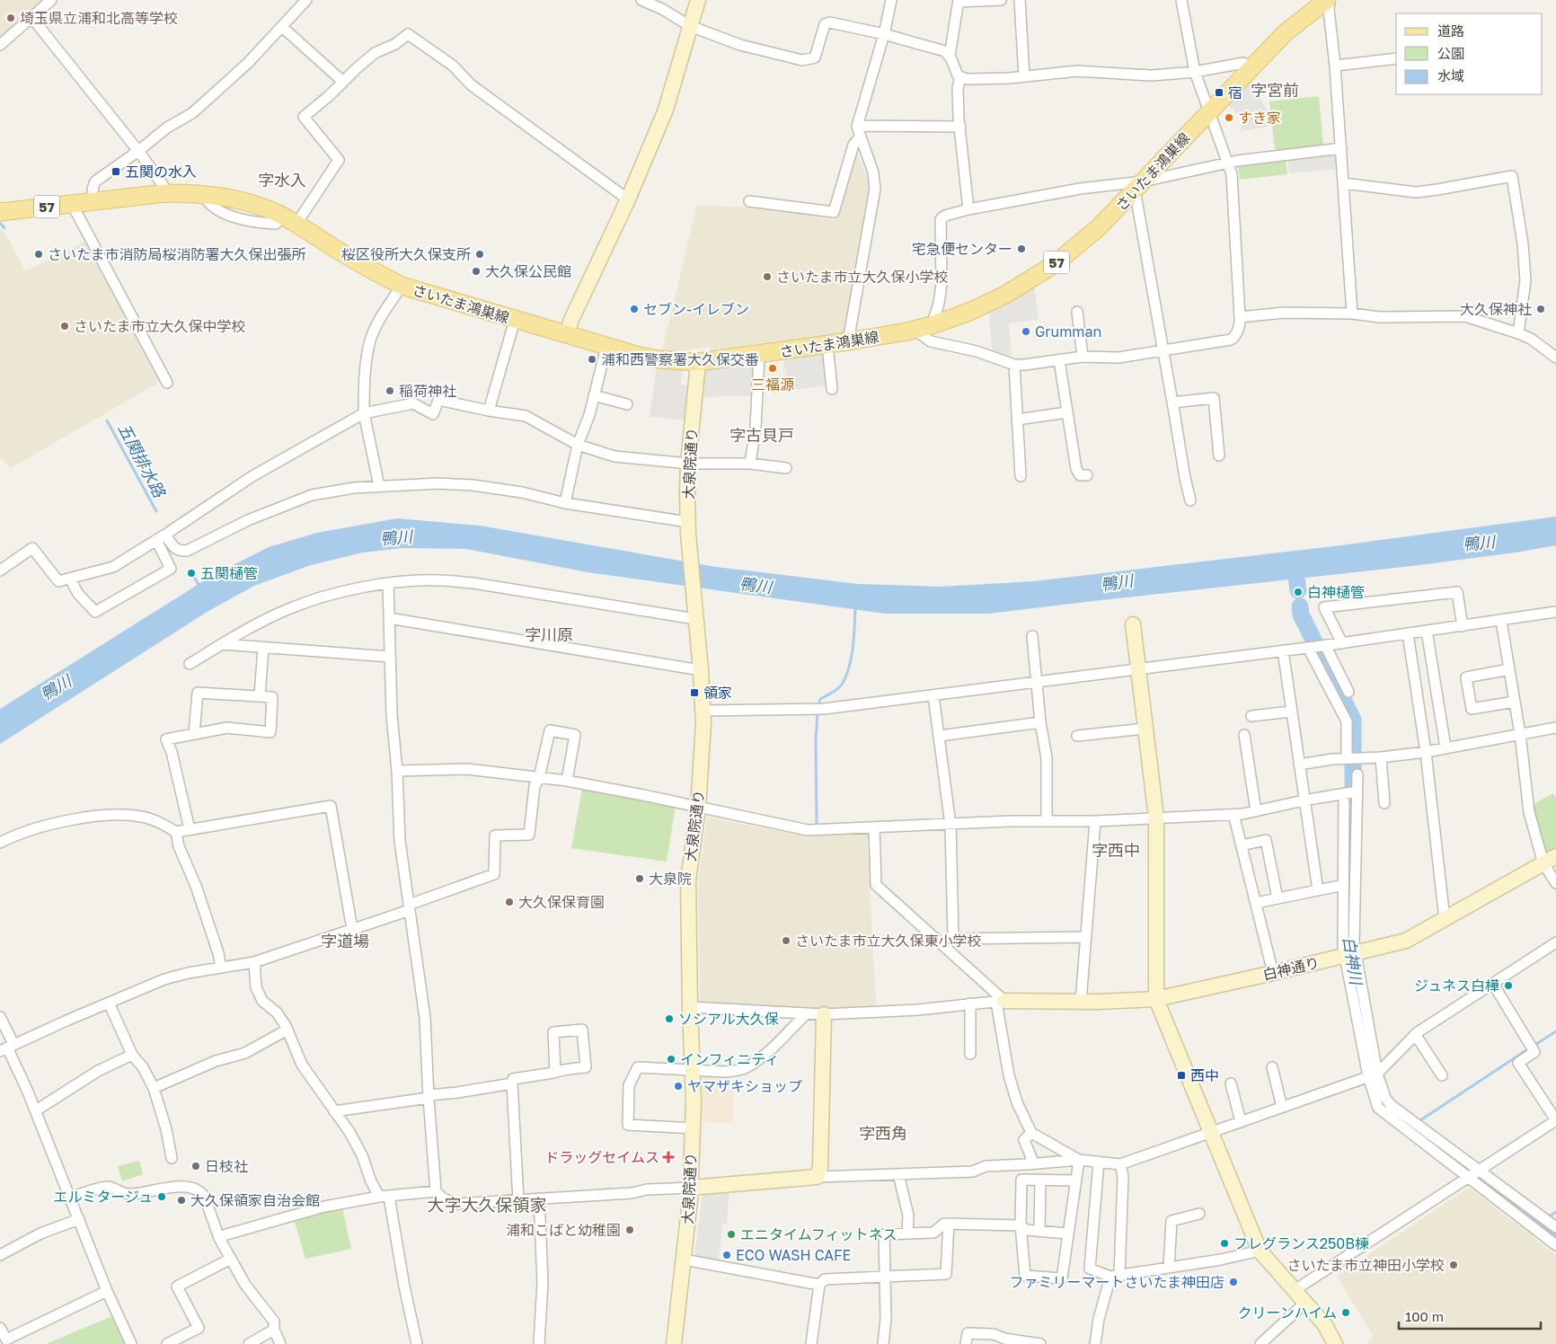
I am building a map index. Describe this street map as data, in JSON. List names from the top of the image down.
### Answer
{
  "streets": {
    "main road": ["さいたま鴻巣線", "57"],
    "street": ["大泉院通り", "白神通り"]
  },
  "crossings": [
    ["さいたま鴻巣線", "大泉院通り"]
  ],
  "districts": [
    "字宮前",
    "字水入",
    "字古貝戸",
    "字川原",
    "字西中",
    "字道場",
    "字西角",
    "大字大久保領家"
  ],
  "water": ["五関排水路", "鴨川", "白神川"],
  "places": {
    "other": [
      "埼玉県立浦和北高等学校",
      "すき家",
      "宅急便センター",
      "さいたま市消防局桜消防署大久保出張所",
      "桜区役所大久保支所",
      "大久保公民館",
      "さいたま市立大久保小学校",
      "セブン-イレブン",
      "大久保神社",
      "さいたま市立大久保中学校",
      "Grumman",
      "浦和西警察署大久保交番",
      "三福源",
      "稲荷神社",
      "五関樋管",
      "白神樋管",
      "大泉院",
      "大久保保育園",
      "さいたま市立大久保東小学校",
      "ジュネス白樺",
      "ソシアル大久保",
      "インフィニティ",
      "ヤマザキショップ",
      "日枝社",
      "エルミタージュ",
      "大久保領家自治会館",
      "浦和こばと幼稚園",
      "エニタイムフィットネス",
      "フレグランス250B棟",
      "ECO WASH CAFE",
      "さいたま市立神田小学校",
      "ファミリーマートさいたま神田店",
      "クリーンハイム"
    ],
    "transit": [
      "宿",
      "五関の水入",
      "領家",
      "西中"
    ],
    "health": ["ドラッグセイムス"]
  },
  "legend": ["道路", "公園", "水域"],
  "scale_bar": "100 m"
}
